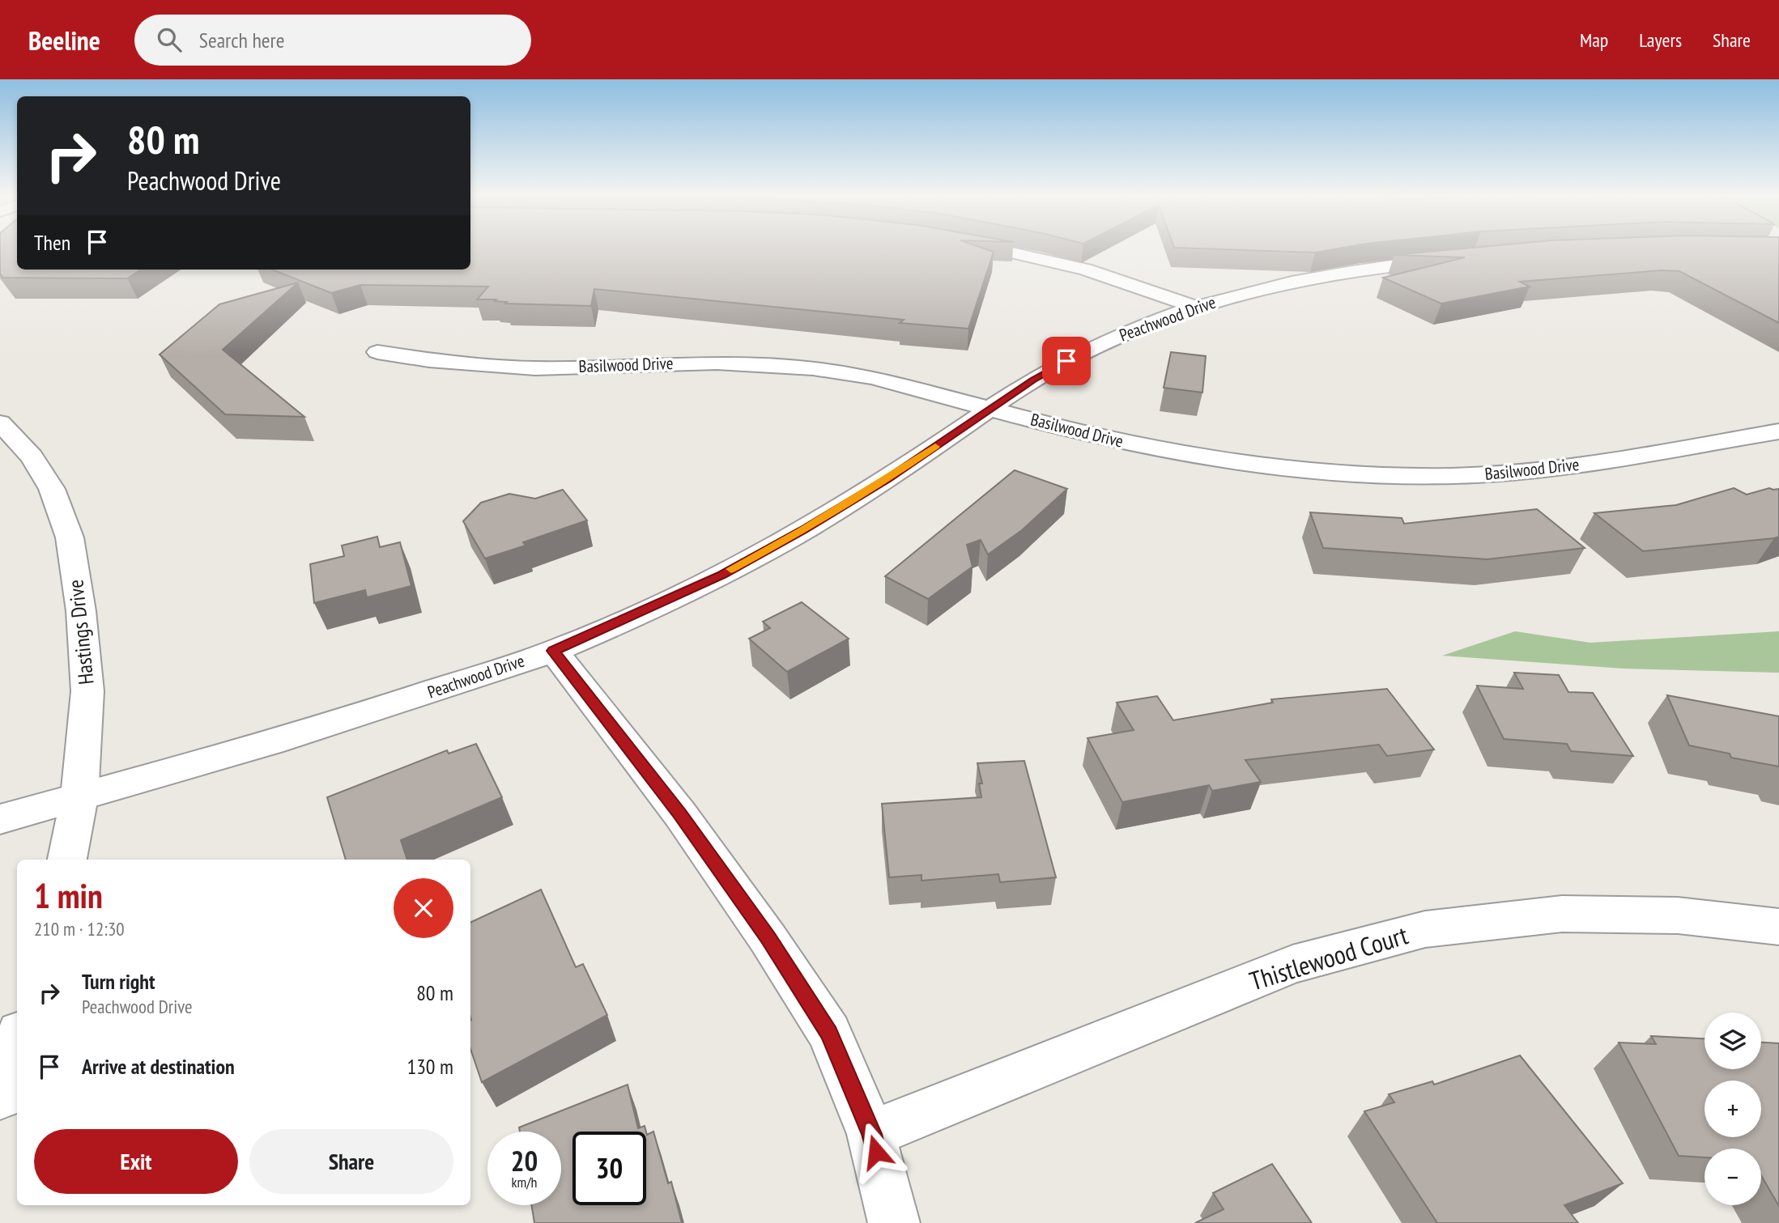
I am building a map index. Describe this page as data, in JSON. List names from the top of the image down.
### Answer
{
  "streets": {
    "street": [
      "Peachwood Drive",
      "Basilwood Drive",
      "Hastings Drive",
      "Thistlewood Court"
    ]
  },
  "crossings": [
    ["Peachwood Drive", "Basilwood Drive"],
    ["Peachwood Drive", "Hastings Drive"]
  ],
  "page": {
    "header": "Beeline",
    "search": "Search here",
    "nav": ["Map", "Layers", "Share"],
    "turn": ["80 m", "Peachwood Drive"],
    "then": "Then",
    "heading": ["1 min", "210 m · 12:30"],
    "list": [
      {
        "name": "Turn right",
        "note": "Peachwood Drive",
        "value": "80 m"
      },
      {
        "name": "Arrive at destination",
        "value": "130 m"
      }
    ],
    "map_buttons": ["+", "−"],
    "buttons": ["Exit", "Share"],
    "speed": "20 km/h",
    "limit": "30"
  }
}
